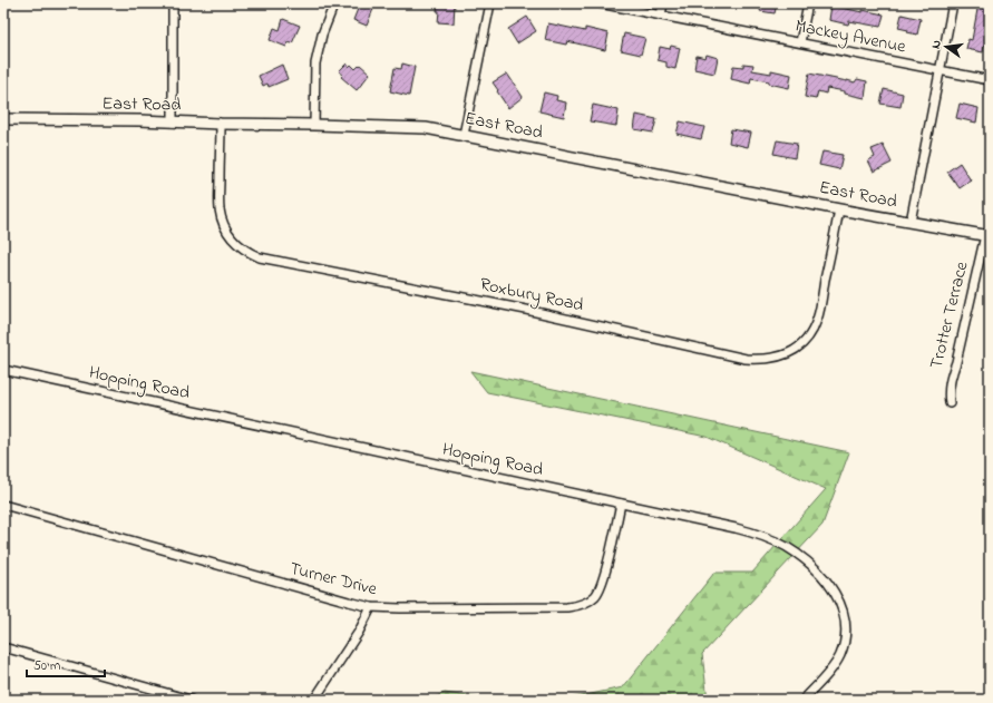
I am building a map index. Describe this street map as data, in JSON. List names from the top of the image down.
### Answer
{
  "streets": {
    "street": [
      "Mackey Avenue",
      "East Road",
      "Roxbury Road",
      "Trotter Terrace",
      "Hopping Road",
      "Turner Drive"
    ]
  },
  "crossings": [
    ["East Road", "Roxbury Road"],
    ["East Road", "Trotter Terrace"],
    ["Hopping Road", "Turner Drive"]
  ],
  "scale_bar": "50 m",
  "north": "left"
}
